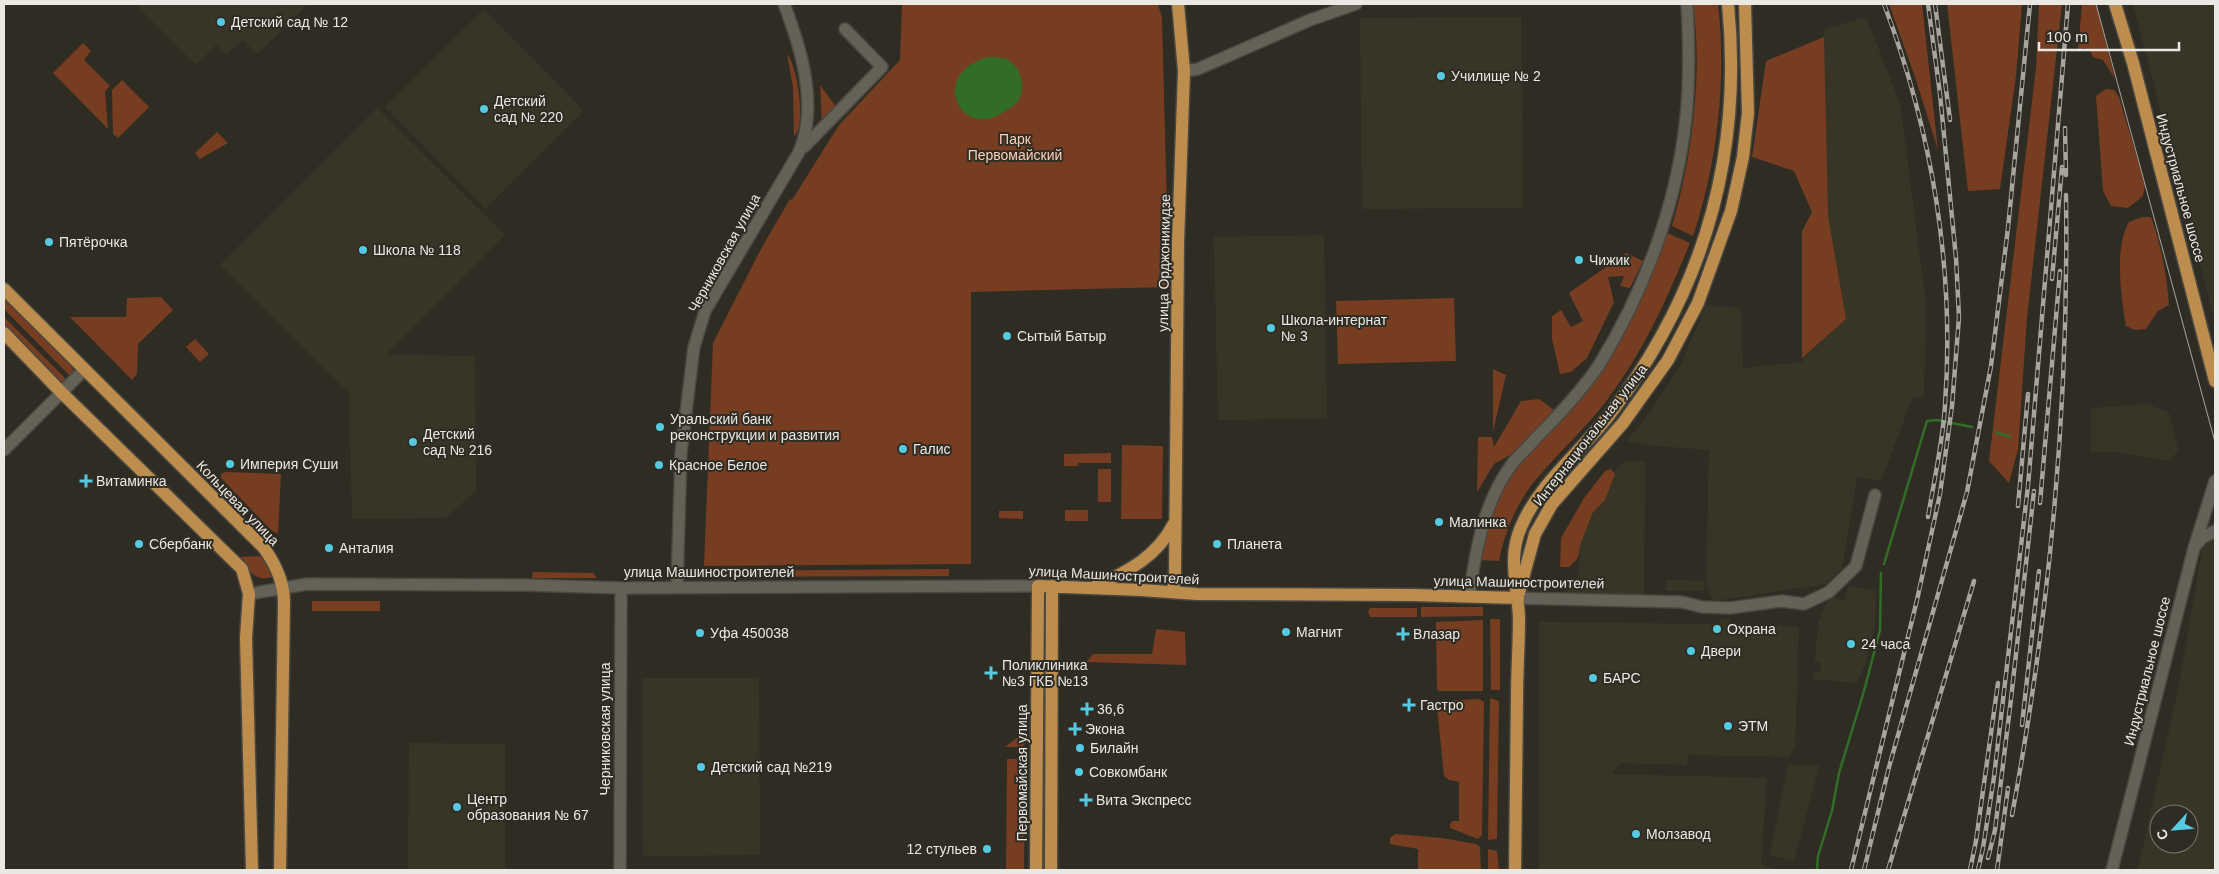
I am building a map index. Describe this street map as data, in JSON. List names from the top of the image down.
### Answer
{
  "streets": {
    "main road": [
      "Индустриальное шоссе",
      "улица Орджоникидзе",
      "Интернациональная улица",
      "Кольцевая улица",
      "улица Машиностроителей",
      "Первомайская улица"
    ],
    "street": ["Черниковская улица"]
  },
  "crossings": [
    ["Черниковская улица", "улица Машиностроителей"],
    ["улица Орджоникидзе", "улица Машиностроителей"],
    ["Интернациональная улица", "улица Машиностроителей"],
    ["Кольцевая улица", "улица Машиностроителей"],
    ["улица Машиностроителей", "Первомайская улица"]
  ],
  "parks": ["Парк Первомайский"],
  "places": {
    "other": [
      "Детский сад № 12",
      "Училище № 2",
      "Детский сад № 220",
      "Пятёрочка",
      "Школа № 118",
      "Чижик",
      "Школа-интернат № 3",
      "Сытый Батыр",
      "Уральский банк реконструкции и развития",
      "Детский сад № 216",
      "Галис",
      "Империя Суши",
      "Красное Белое",
      "Малинка",
      "Сбербанк",
      "Планета",
      "Анталия",
      "Охрана",
      "Магнит",
      "Уфа 450038",
      "24 часа",
      "Двери",
      "БАРС",
      "ЭТМ",
      "Билайн",
      "Детский сад №219",
      "Совкомбанк",
      "Центр образования № 67",
      "Молзавод",
      "12 стульев"
    ],
    "health": [
      "Витаминка",
      "Влазар",
      "Поликлиника №3 ГКБ №13",
      "Гастро",
      "36,6",
      "Экона",
      "Вита Экспресс"
    ]
  },
  "scale_bar": "100 m",
  "north": "bottom left"
}
